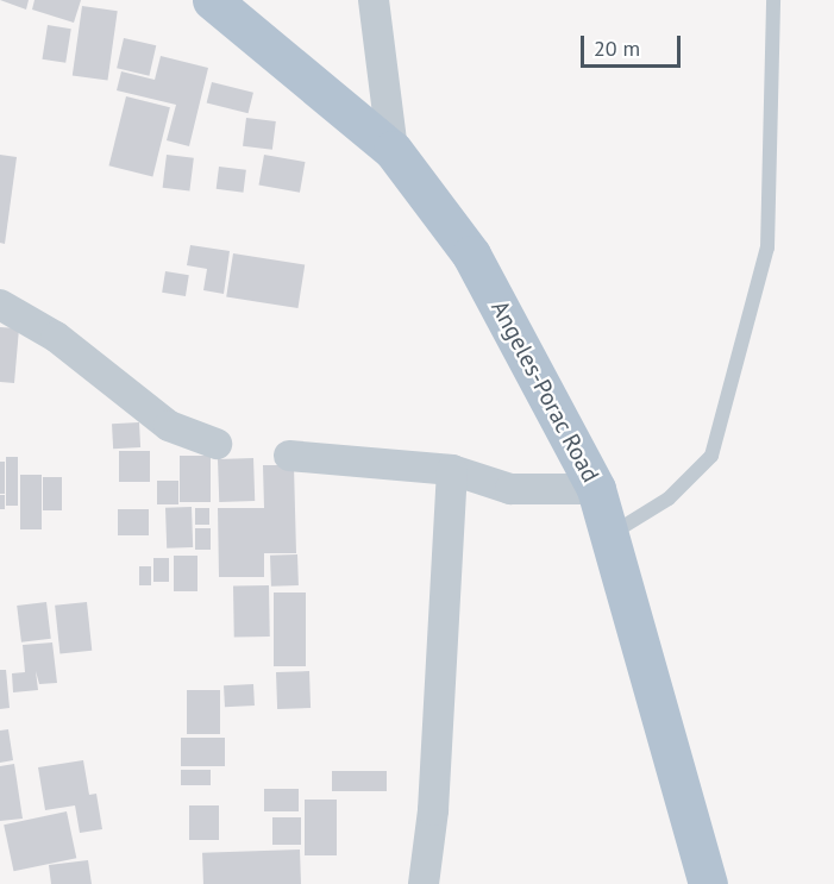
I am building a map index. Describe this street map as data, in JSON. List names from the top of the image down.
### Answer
{
  "streets": {
    "main road": ["Angeles-Porac Road"]
  },
  "scale_bar": "20 m"
}
